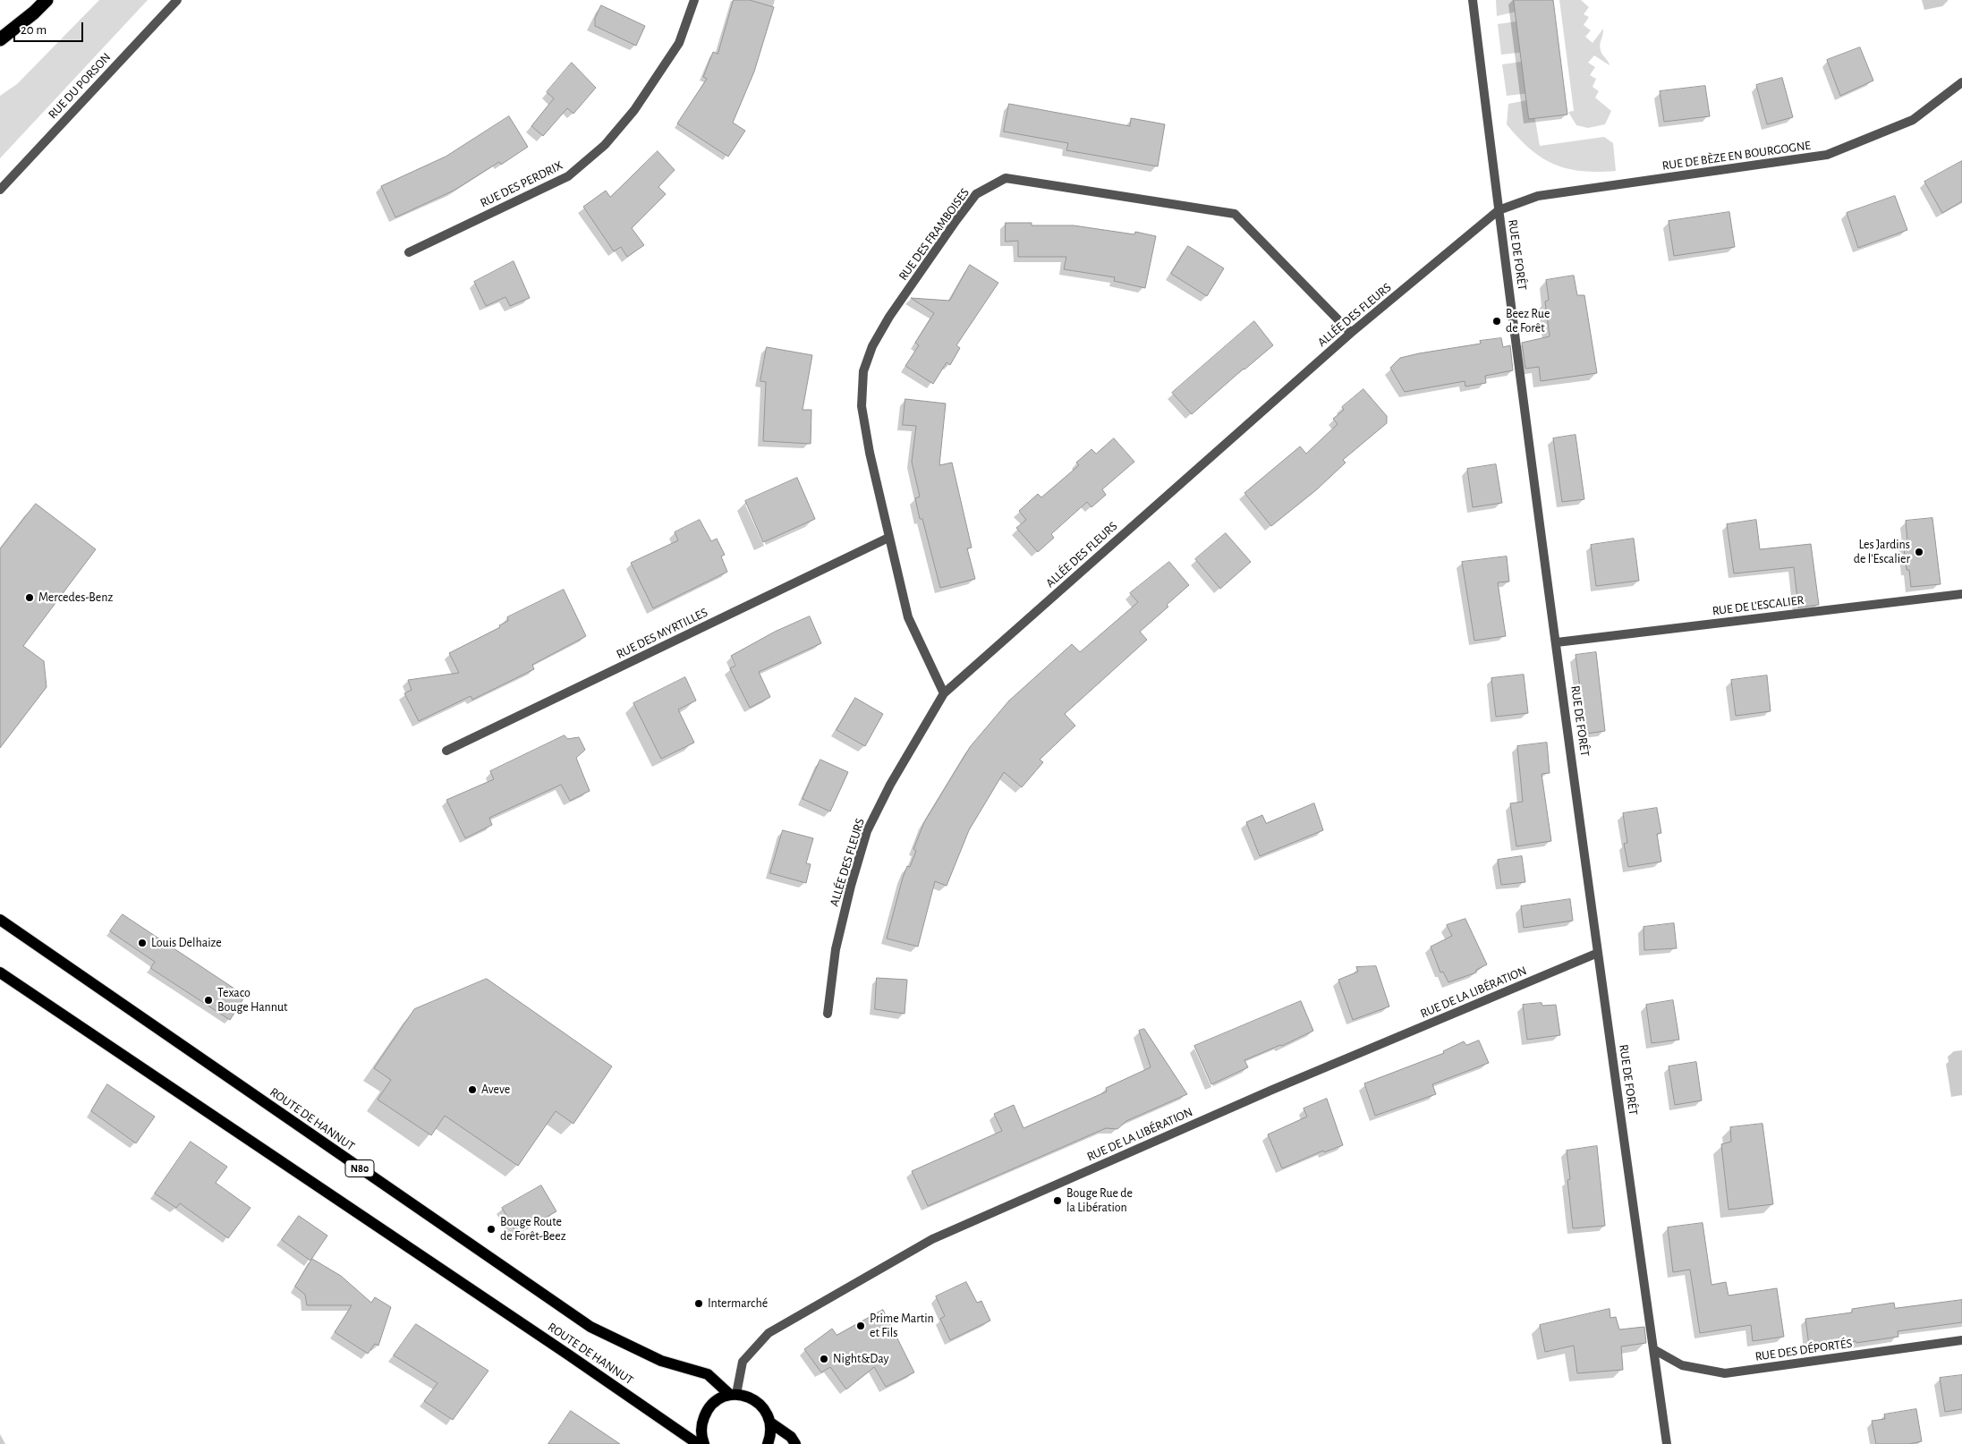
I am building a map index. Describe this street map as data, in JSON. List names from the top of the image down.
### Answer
{
  "streets": {
    "main road": ["ROUTE DE HANNUT", "N80"],
    "street": [
      "RUE DU PORSON",
      "RUE DE BÈZE EN BOURGOGNE",
      "RUE DES PERDRIX",
      "RUE DES FRAMBOISES",
      "RUE DE FORÊT",
      "ALLÉE DES FLEURS",
      "RUE DE L'ESCALIER",
      "RUE DES MYRTILLES",
      "RUE DE LA LIBÉRATION",
      "RUE DES DÉPORTÉS"
    ]
  },
  "crossings": [
    ["RUE DE BÈZE EN BOURGOGNE", "RUE DE FORÊT"],
    ["RUE DE BÈZE EN BOURGOGNE", "ALLÉE DES FLEURS"],
    ["RUE DES FRAMBOISES", "ALLÉE DES FLEURS"],
    ["RUE DES FRAMBOISES", "RUE DES MYRTILLES"],
    ["RUE DE FORÊT", "ALLÉE DES FLEURS"],
    ["RUE DE FORÊT", "RUE DE L'ESCALIER"],
    ["RUE DE FORÊT", "RUE DE LA LIBÉRATION"],
    ["RUE DE FORÊT", "RUE DES DÉPORTÉS"],
    ["RUE DE LA LIBÉRATION", "ROUTE DE HANNUT"]
  ],
  "places": [
    "Beez Rue de Forêt",
    "Les Jardins de l'Escalier",
    "Mercedes-Benz",
    "Louis Delhaize",
    "Texaco Bouge Hannut",
    "Aveve",
    "Bouge Rue de la Libération",
    "Bouge Route de Forêt-Beez",
    "Intermarché",
    "Prime Martin et Fils",
    "Night&Day"
  ],
  "scale_bar": "20 m"
}
